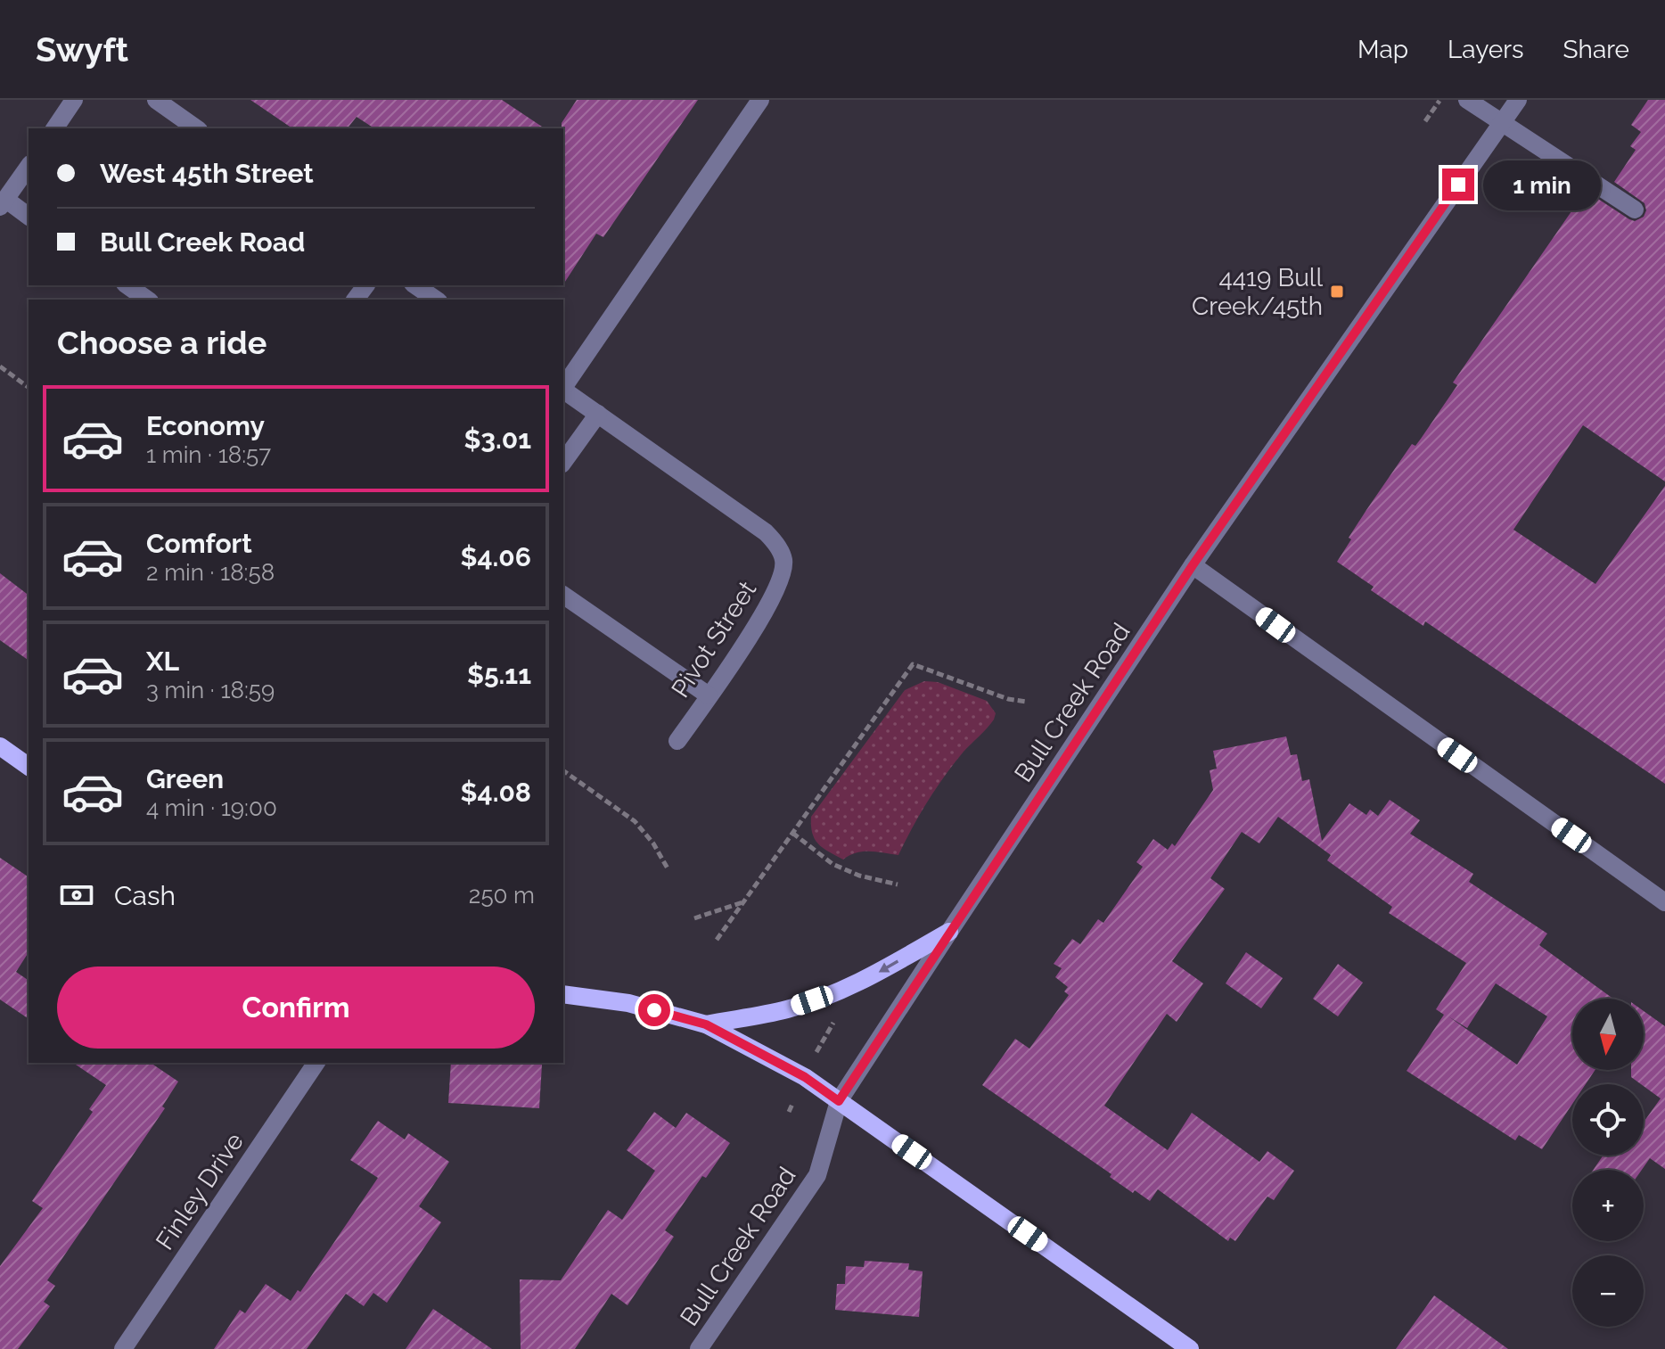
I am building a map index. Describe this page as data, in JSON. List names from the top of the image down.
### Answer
{
  "streets": {
    "street": ["Pivot Street", "Bull Creek Road", "Finley Drive"]
  },
  "places": {
    "transit": ["4419 Bull Creek/45th"]
  },
  "north": "bottom",
  "page": {
    "header": "Swyft",
    "nav": ["Map", "Layers", "Share"],
    "banner": ["West 45th Street", "Bull Creek Road"],
    "bubble": "1 min",
    "heading": "Choose a ride",
    "list": [
      {
        "name": "Economy",
        "note": "1 min · 18:57",
        "value": "$3.01"
      },
      {
        "name": "Comfort",
        "note": "2 min · 18:58",
        "value": "$4.06"
      },
      {
        "name": "XL",
        "note": "3 min · 18:59",
        "value": "$5.11"
      },
      {
        "name": "Green",
        "note": "4 min · 19:00",
        "value": "$4.08"
      }
    ],
    "pay": ["Cash", "250 m"],
    "buttons": "Confirm",
    "map_buttons": ["+", "−"]
  }
}
